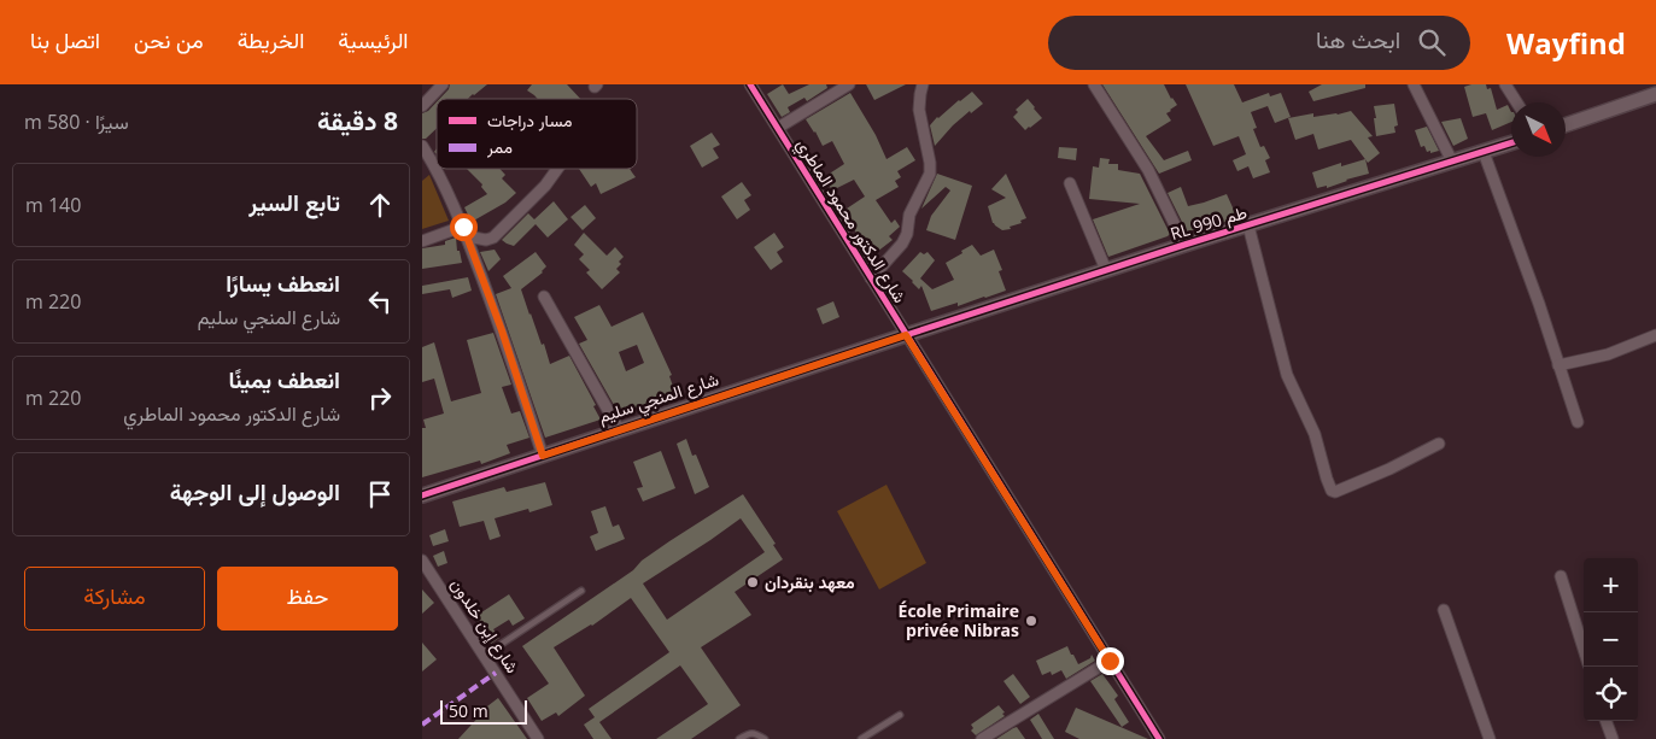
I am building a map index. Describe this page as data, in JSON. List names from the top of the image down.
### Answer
{
  "streets": {
    "street": [
      "شارع الدكتور محمود الماطري",
      "RL طم 990",
      "شارع المنجي سليم",
      "شارع إبن خلدون"
    ]
  },
  "crossings": [
    ["شارع الدكتور محمود الماطري", "RL طم 990"],
    ["شارع الدكتور محمود الماطري", "شارع المنجي سليم"],
    ["RL طم 990", "شارع المنجي سليم"]
  ],
  "places": ["معهد بنقردان", "École Primaire privée Nibras"],
  "legend": ["مسار دراجات", "ممر"],
  "scale_bar": "50 m",
  "north": "bottom right",
  "page": {
    "header": "Wayfind",
    "search": "ابحث هنا",
    "nav": [
      "الرئيسية",
      "الخريطة",
      "من نحن",
      "اتصل بنا"
    ],
    "heading": ["8 دقيقة", "سيرًا · 580 m"],
    "list": [
      ["تابع السير", "140 m"],
      ["انعطف يسارًا", "شارع المنجي سليم", "220 m"],
      ["انعطف يمينًا", "شارع الدكتور محمود الماطري", "220 m"],
      "الوصول إلى الوجهة"
    ],
    "buttons": ["حفظ", "مشاركة"],
    "map_buttons": ["+", "−"],
    "scale": "50 m"
  }
}
